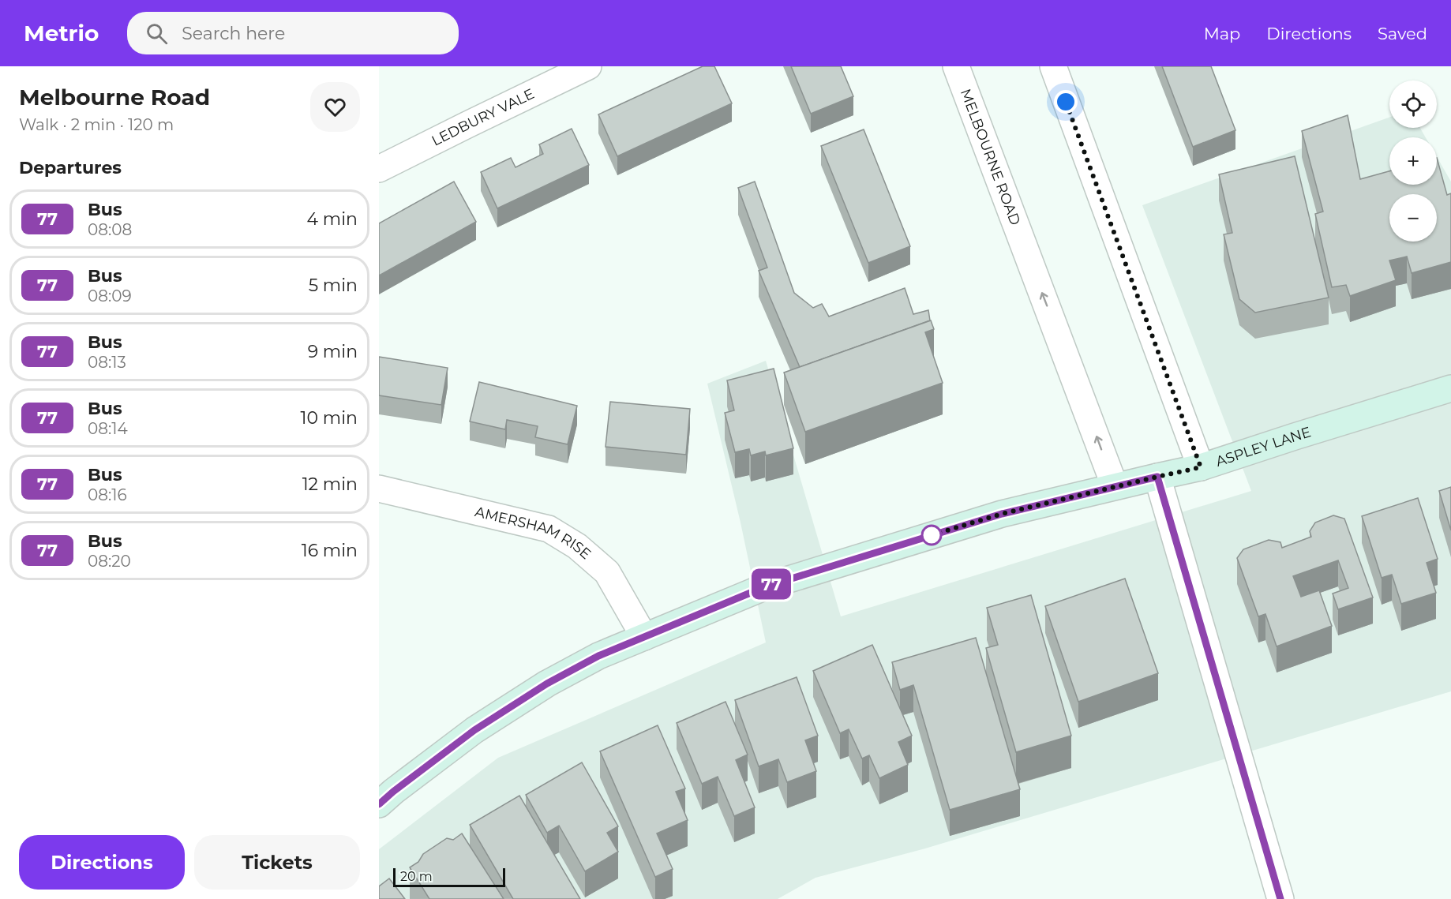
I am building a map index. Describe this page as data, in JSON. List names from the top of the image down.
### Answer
{
  "streets": {
    "main road": ["ASPLEY LANE"],
    "street": ["LEDBURY VALE", "MELBOURNE ROAD", "AMERSHAM RISE"]
  },
  "crossings": [
    ["MELBOURNE ROAD", "ASPLEY LANE"],
    ["ASPLEY LANE", "AMERSHAM RISE"]
  ],
  "lines": ["bus line 77"],
  "scale_bar": "20 m",
  "page": {
    "header": "Metrio",
    "search": "Search here",
    "nav": ["Map", "Directions", "Saved"],
    "heading": [
      ["Melbourne Road", "Walk · 2 min · 120 m"],
      "Departures"
    ],
    "on_map": "77",
    "map_buttons": ["+", "−"],
    "list": [
      {
        "mark": "77",
        "name": "Bus",
        "note": "08:08",
        "value": "4 min"
      },
      {
        "mark": "77",
        "name": "Bus",
        "note": "08:09",
        "value": "5 min"
      },
      {
        "mark": "77",
        "name": "Bus",
        "note": "08:13",
        "value": "9 min"
      },
      {
        "mark": "77",
        "name": "Bus",
        "note": "08:14",
        "value": "10 min"
      },
      {
        "mark": "77",
        "name": "Bus",
        "note": "08:16",
        "value": "12 min"
      },
      {
        "mark": "77",
        "name": "Bus",
        "note": "08:20",
        "value": "16 min"
      }
    ],
    "buttons": ["Directions", "Tickets"],
    "scale": "20 m"
  }
}
